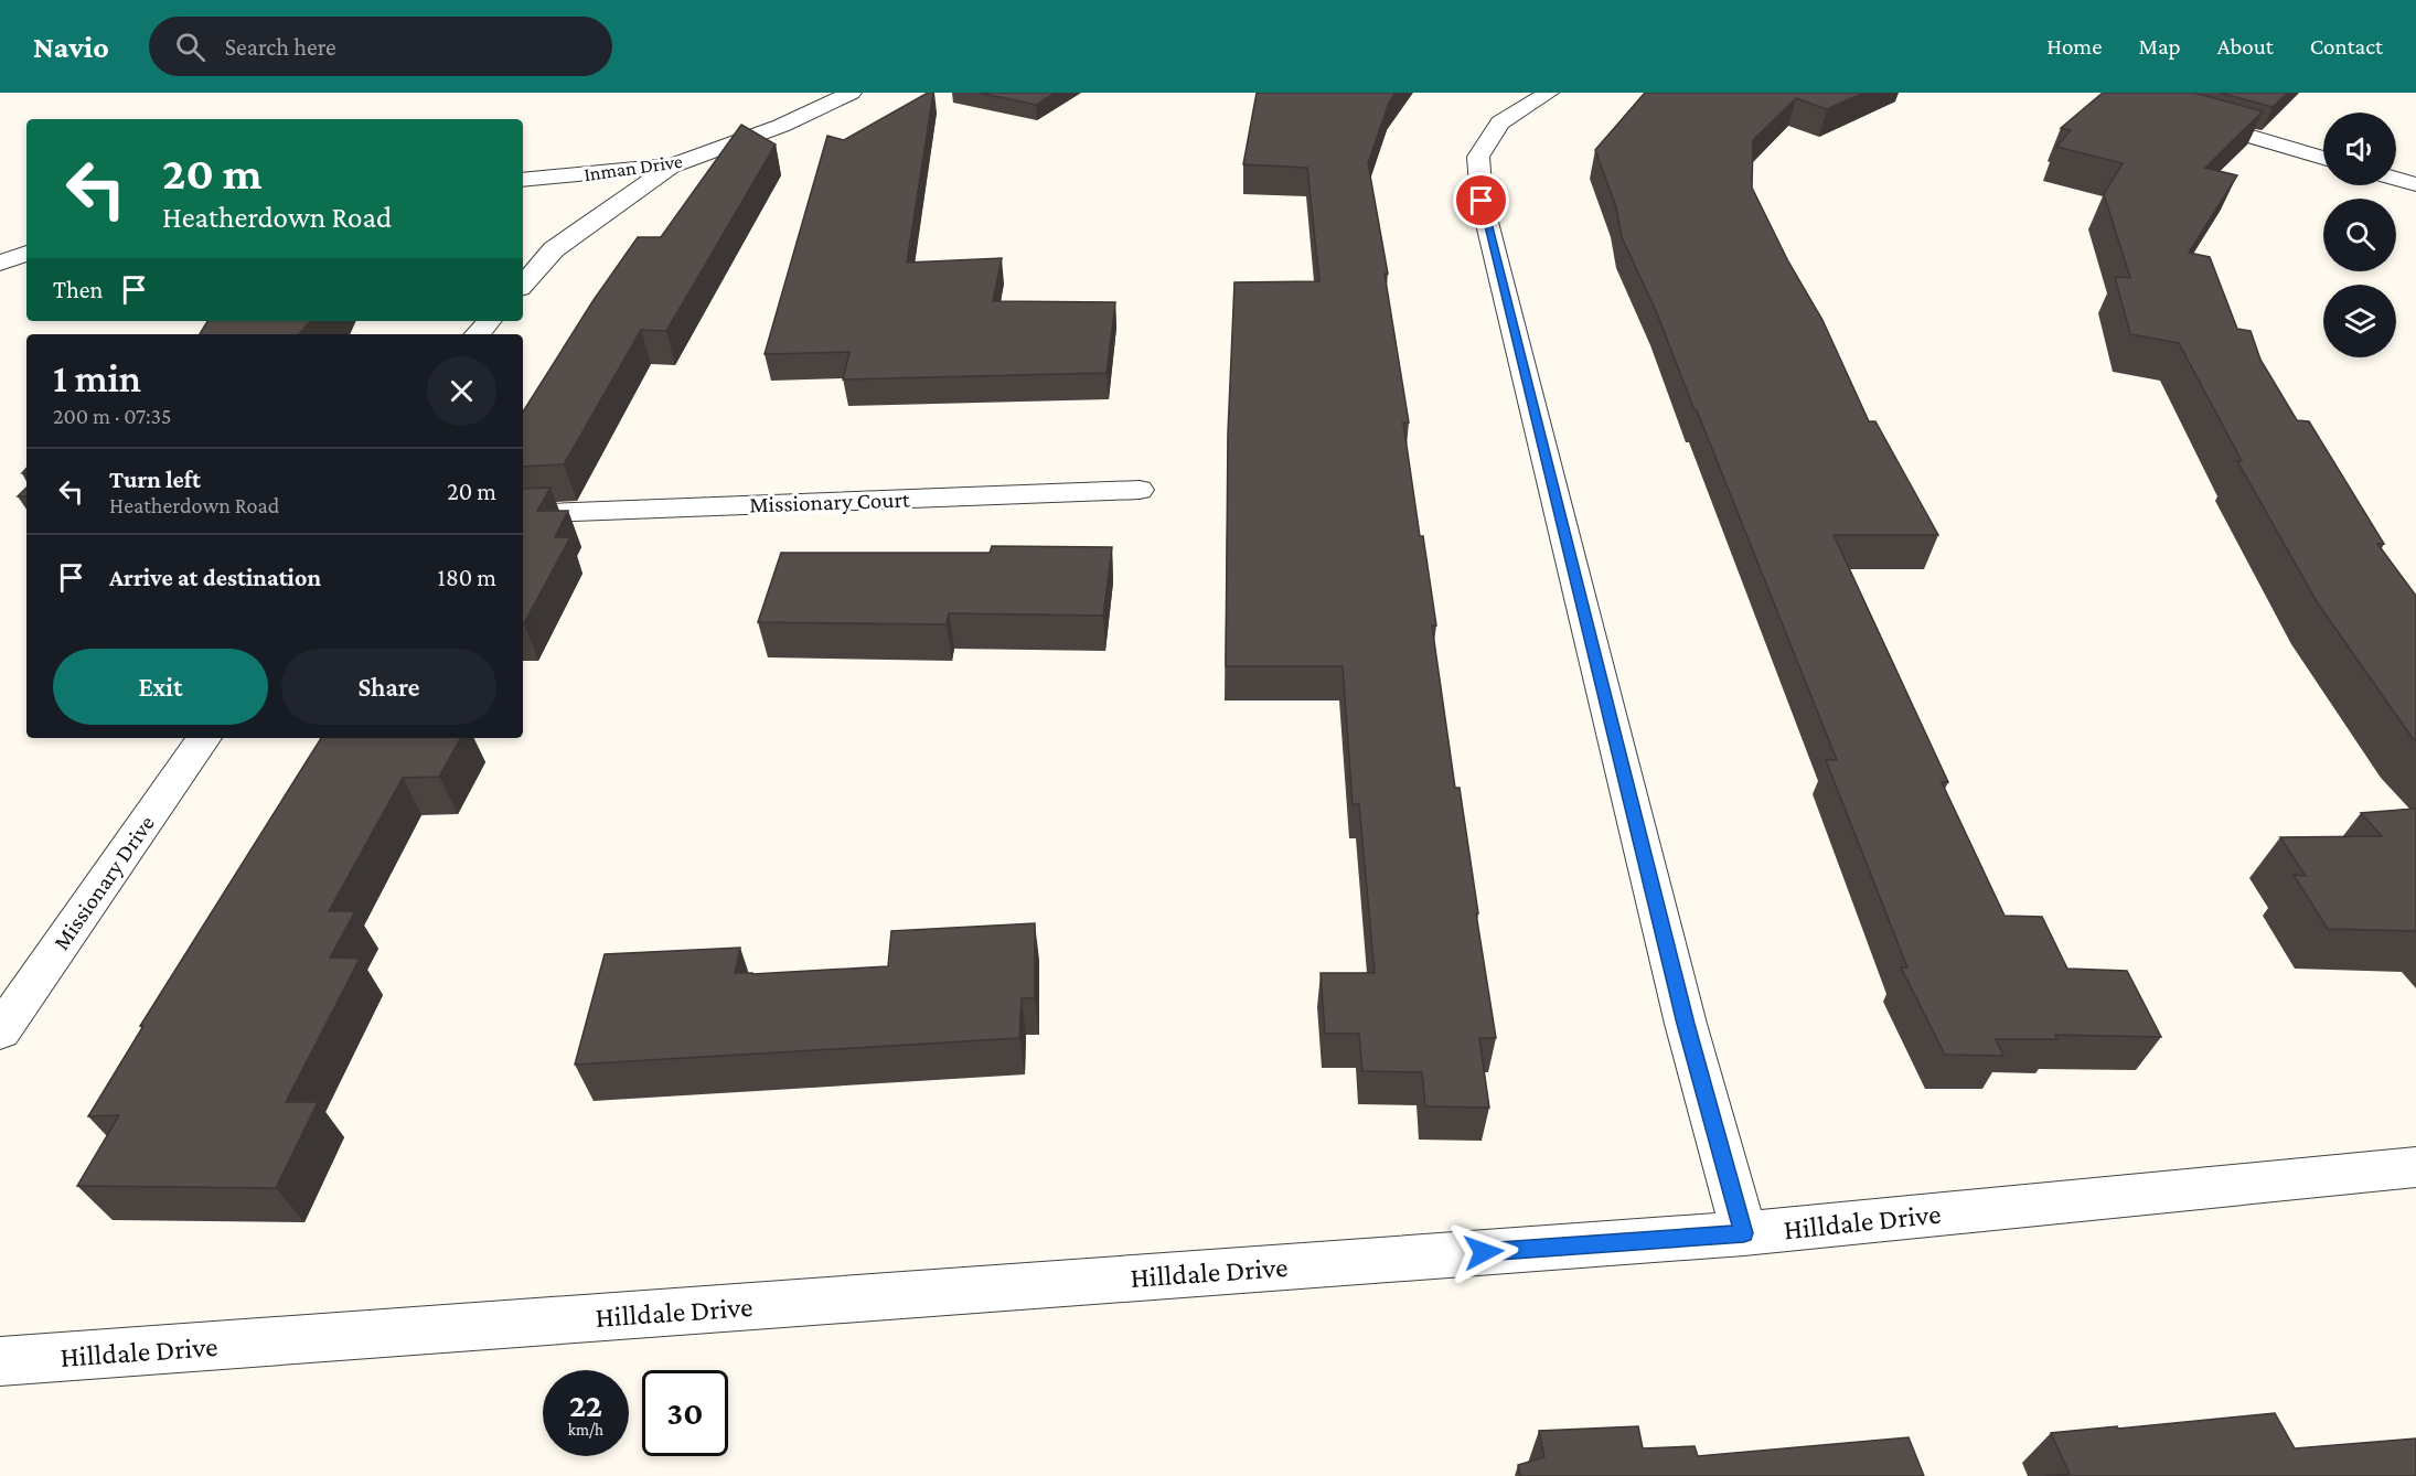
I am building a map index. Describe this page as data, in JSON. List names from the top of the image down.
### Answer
{
  "streets": {
    "street": [
      "Inman Drive",
      "Missionary Court",
      "Missionary Drive",
      "Hilldale Drive"
    ]
  },
  "page": {
    "header": "Navio",
    "search": "Search here",
    "nav": [
      "Home",
      "Map",
      "About",
      "Contact"
    ],
    "turn": ["20 m", "Heatherdown Road"],
    "then": "Then",
    "heading": ["1 min", "200 m · 07:35"],
    "list": [
      {
        "name": "Turn left",
        "note": "Heatherdown Road",
        "value": "20 m"
      },
      {
        "name": "Arrive at destination",
        "value": "180 m"
      }
    ],
    "buttons": ["Exit", "Share"],
    "speed": "22 km/h",
    "limit": "30"
  }
}
